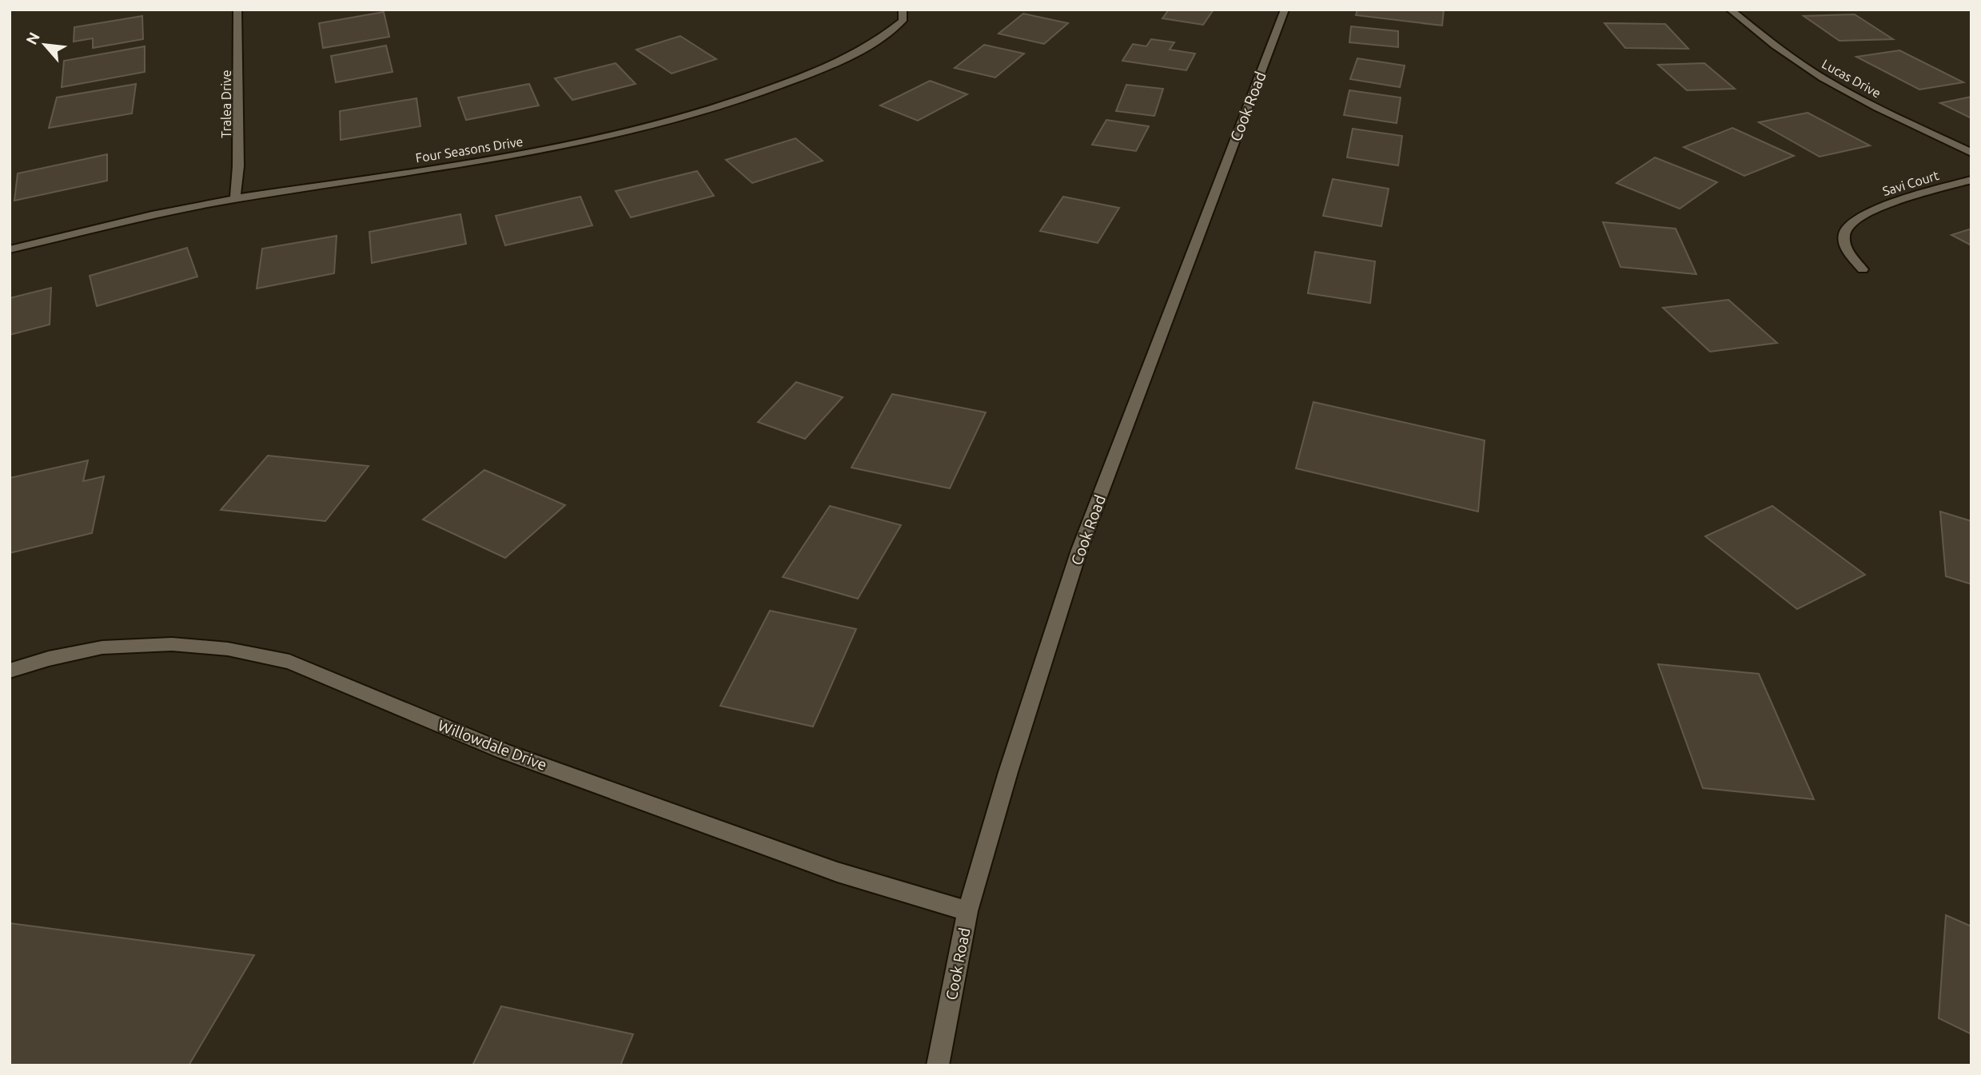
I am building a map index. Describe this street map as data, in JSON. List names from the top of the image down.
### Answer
{
  "streets": {
    "street": [
      "Lucas Drive",
      "Tralea Drive",
      "Cook Road",
      "Four Seasons Drive",
      "Savi Court",
      "Willowdale Drive"
    ]
  },
  "crossings": [
    ["Tralea Drive", "Four Seasons Drive"],
    ["Cook Road", "Willowdale Drive"]
  ],
  "north": "top left"
}
